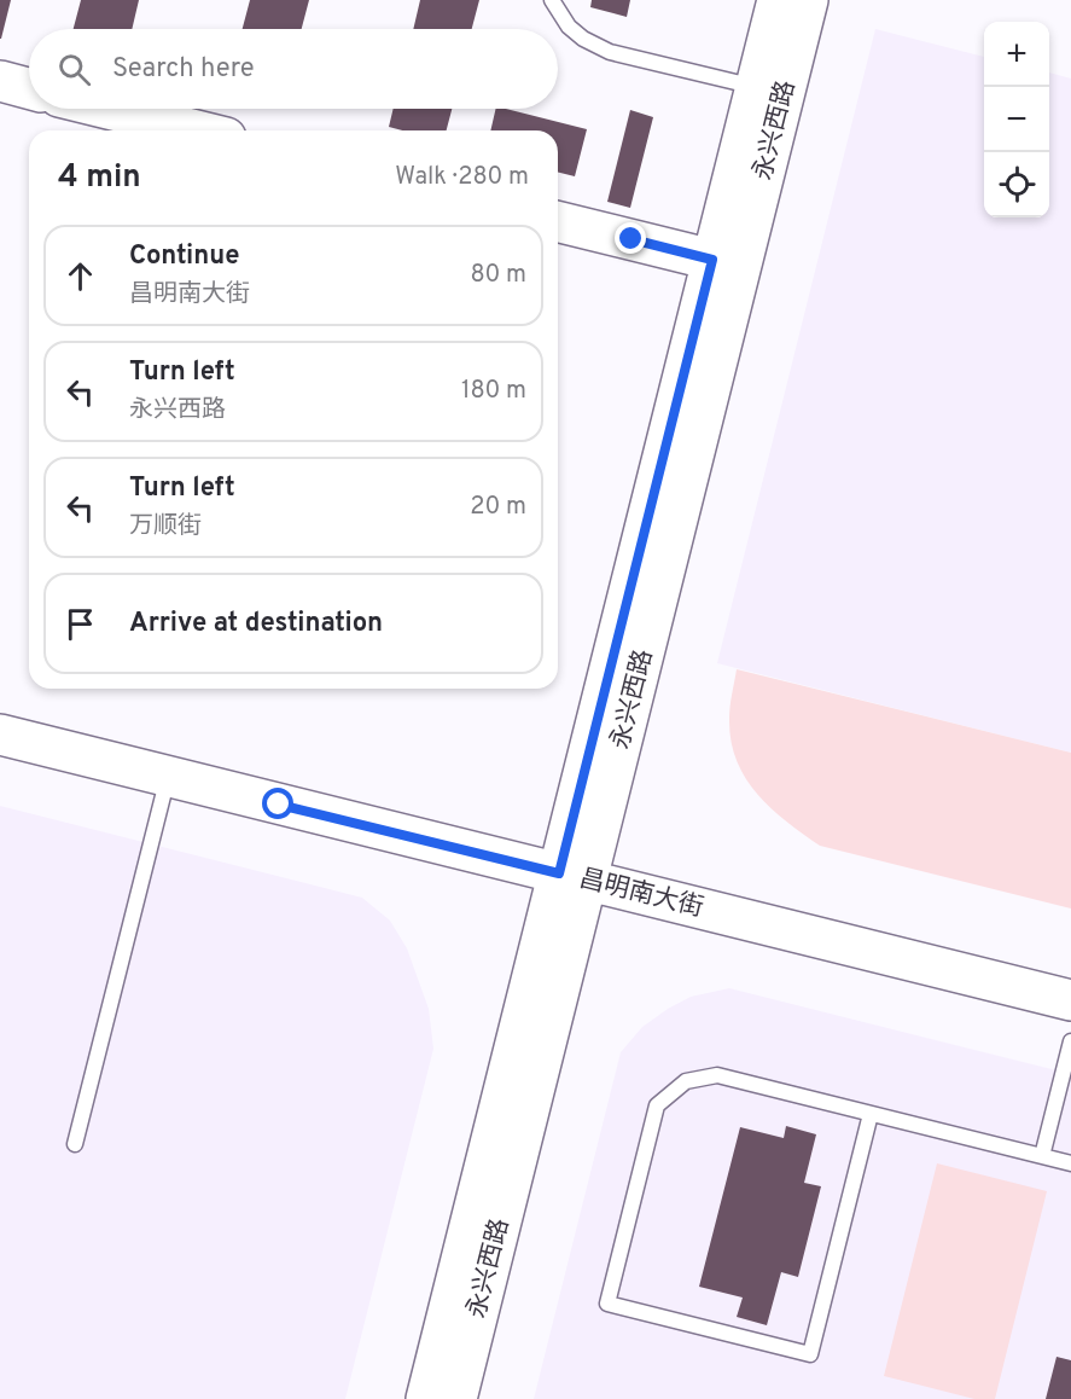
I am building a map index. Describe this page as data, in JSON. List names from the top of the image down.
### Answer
{
  "streets": {
    "main road": ["永兴西路", "昌明南大街"]
  },
  "crossings": [
    ["永兴西路", "昌明南大街"]
  ],
  "page": {
    "map_buttons": ["+", "−"],
    "search": "Search here",
    "heading": ["4 min", "Walk · 280 m"],
    "list": [
      ["Continue", "昌明南大街", "80 m"],
      ["Turn left", "永兴西路", "180 m"],
      ["Turn left", "万顺街", "20 m"],
      "Arrive at destination"
    ]
  }
}
